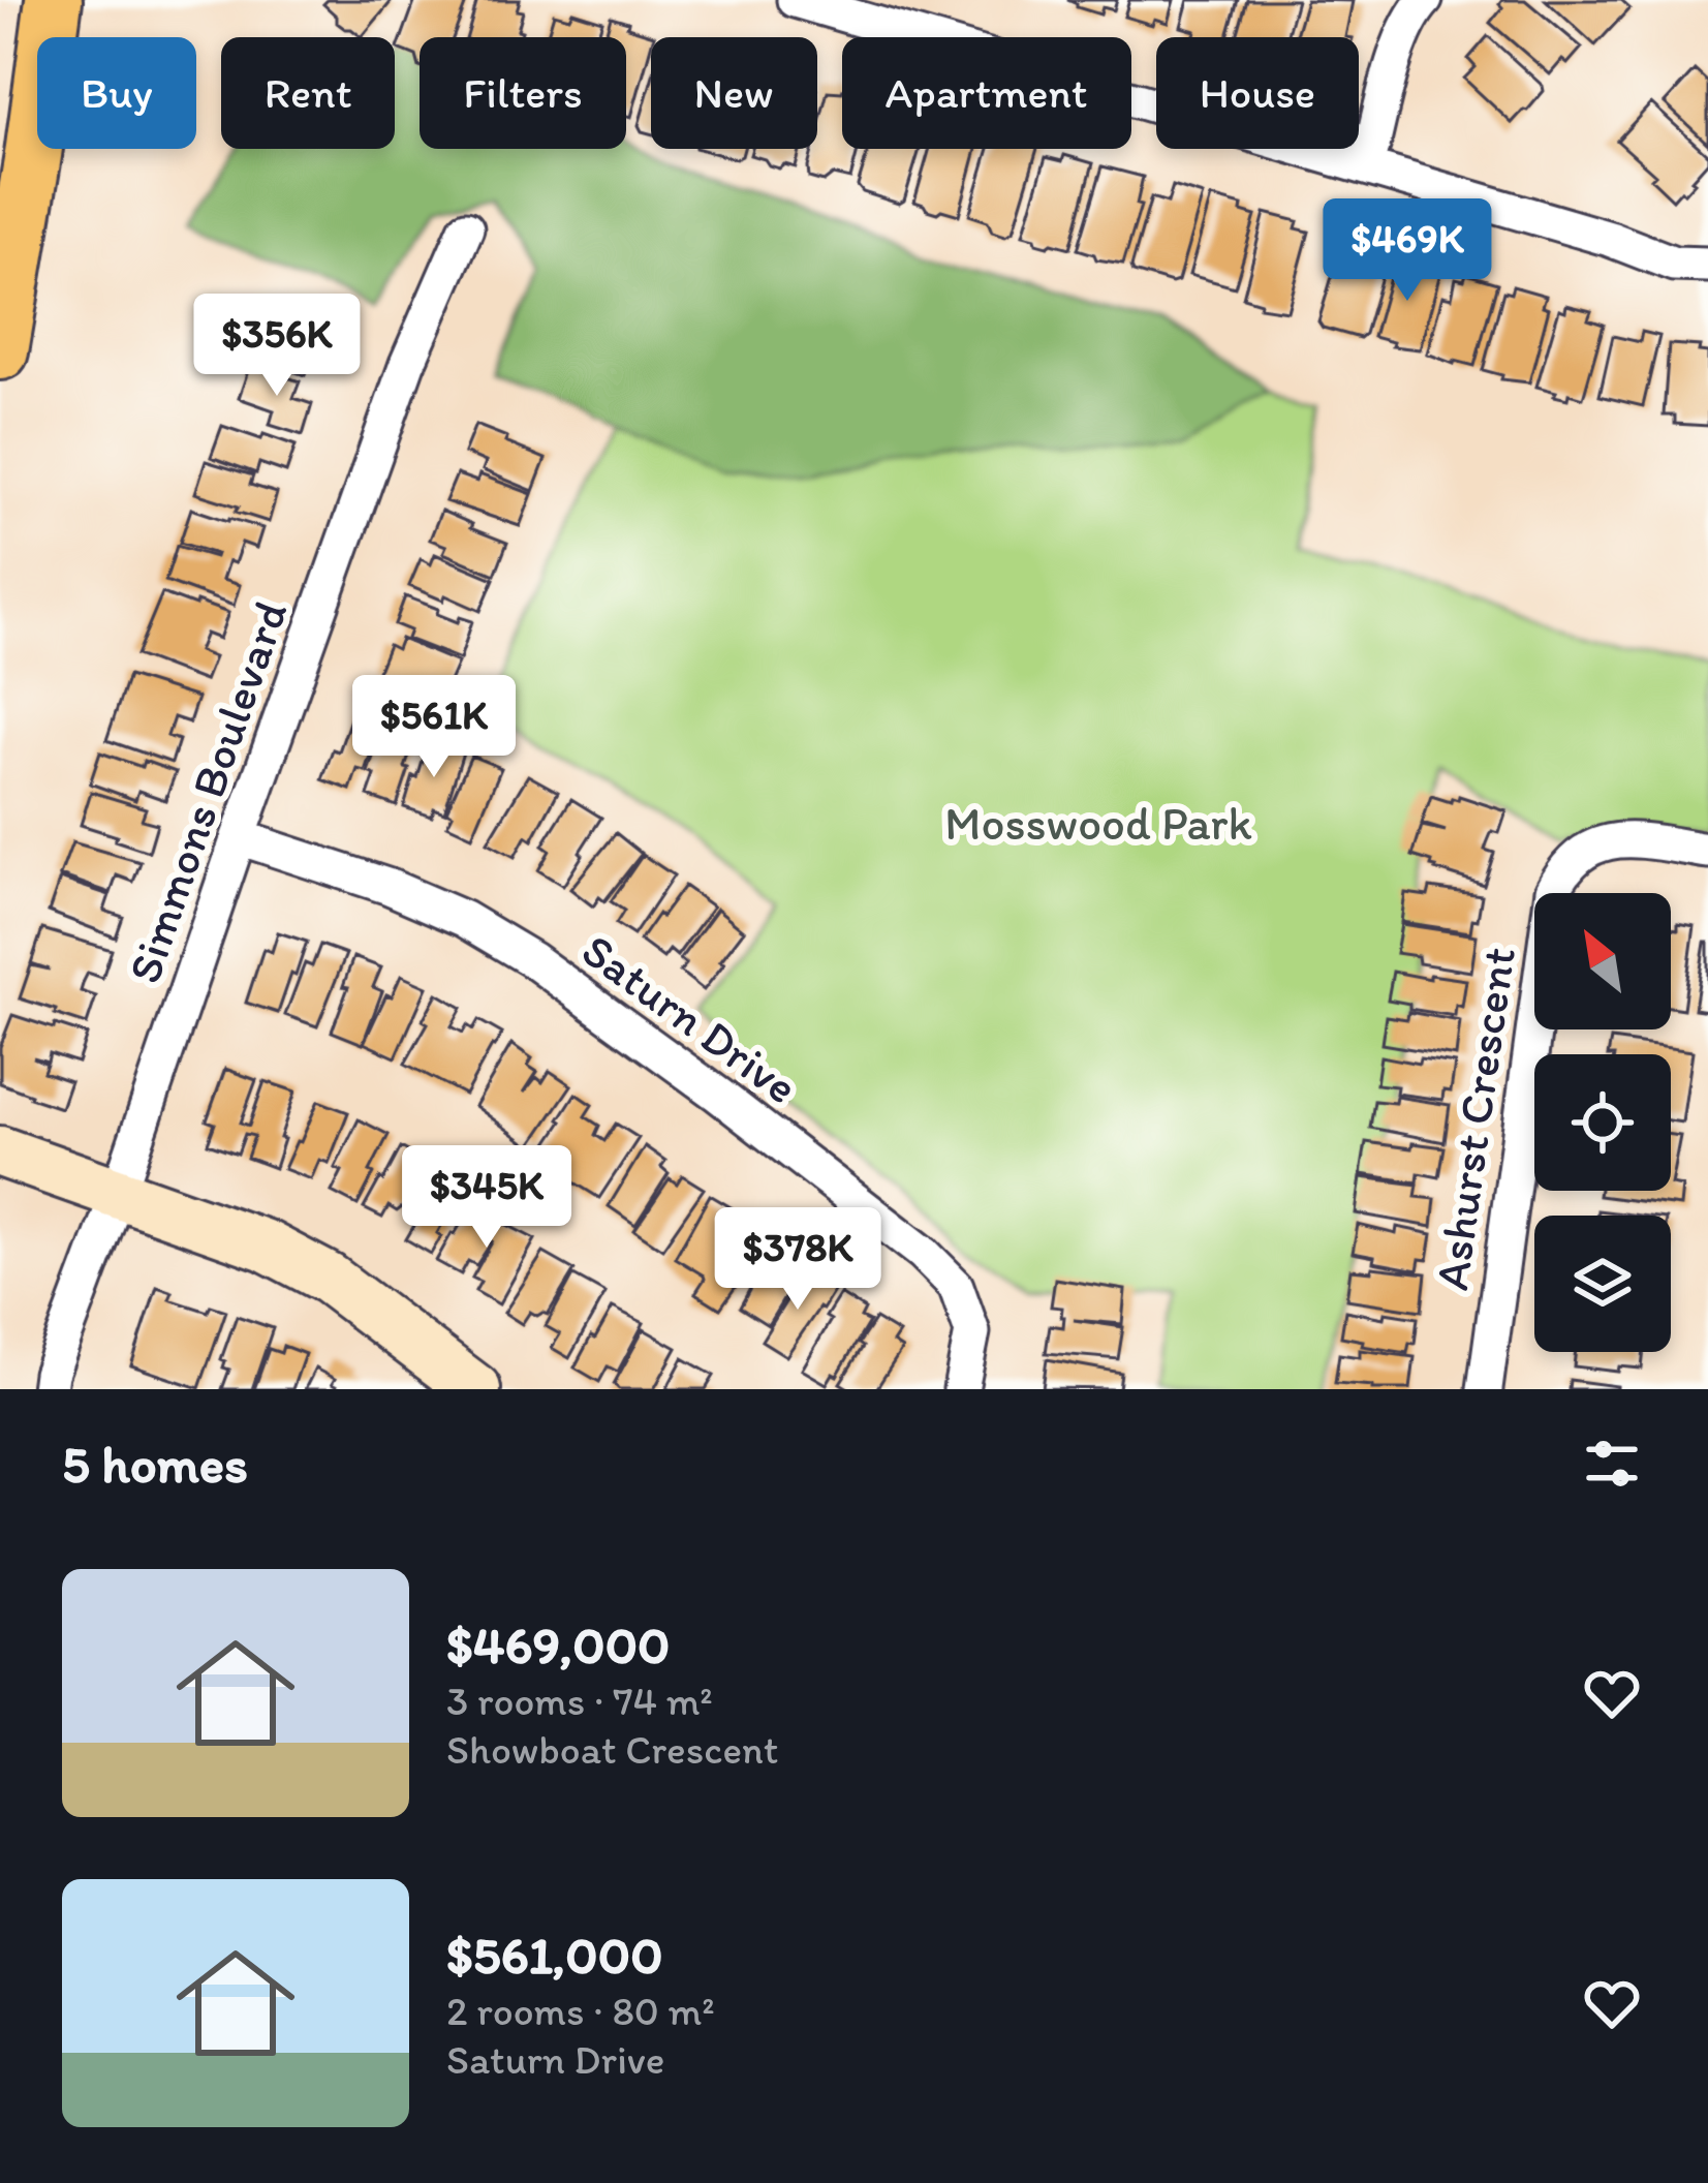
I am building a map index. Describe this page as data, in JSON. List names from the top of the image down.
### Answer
{
  "streets": {
    "street": ["Simmons Boulevard", "Saturn Drive", "Ashurst Crescent"]
  },
  "crossings": [
    ["Simmons Boulevard", "Saturn Drive"]
  ],
  "parks": ["Mosswood Park"],
  "north": "top left",
  "page": {
    "chip": [
      "Buy",
      "Rent",
      "Filters",
      "New",
      "Apartment",
      "House"
    ],
    "price": [
      "$469K",
      "$356K",
      "$561K",
      "$345K",
      "$378K"
    ],
    "heading": "5 homes",
    "list": [
      {
        "name": "$469,000",
        "note": "3 rooms · 74 m² · Showboat Crescent"
      },
      {
        "name": "$561,000",
        "note": "2 rooms · 80 m² · Saturn Drive"
      }
    ]
  }
}
